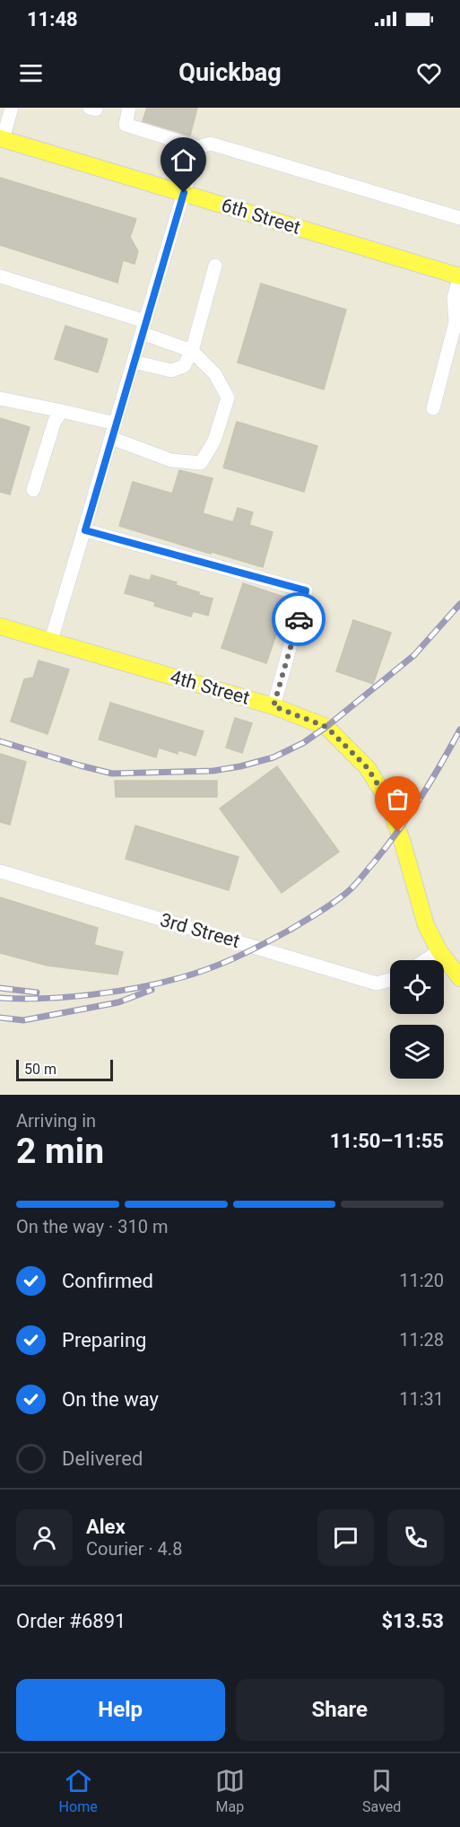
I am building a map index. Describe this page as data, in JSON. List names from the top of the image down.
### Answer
{
  "streets": {
    "main road": ["6th Street", "4th Street"],
    "street": ["3rd Street"]
  },
  "scale_bar": "50 m",
  "page": {
    "status": "11:48",
    "header": "Quickbag",
    "scale": "50 m",
    "heading": ["2 min", "Arriving in", "11:50–11:55"],
    "panel": [
      "Alex",
      "Courier · 4.8",
      "Order #6891",
      "$13.53"
    ],
    "bar": "On the way · 310 m",
    "list": [
      ["Confirmed", "11:20"],
      ["Preparing", "11:28"],
      ["On the way", "11:31"],
      "Delivered"
    ],
    "buttons": ["Help", "Share"],
    "tabs": ["Home", "Map", "Saved"]
  }
}
